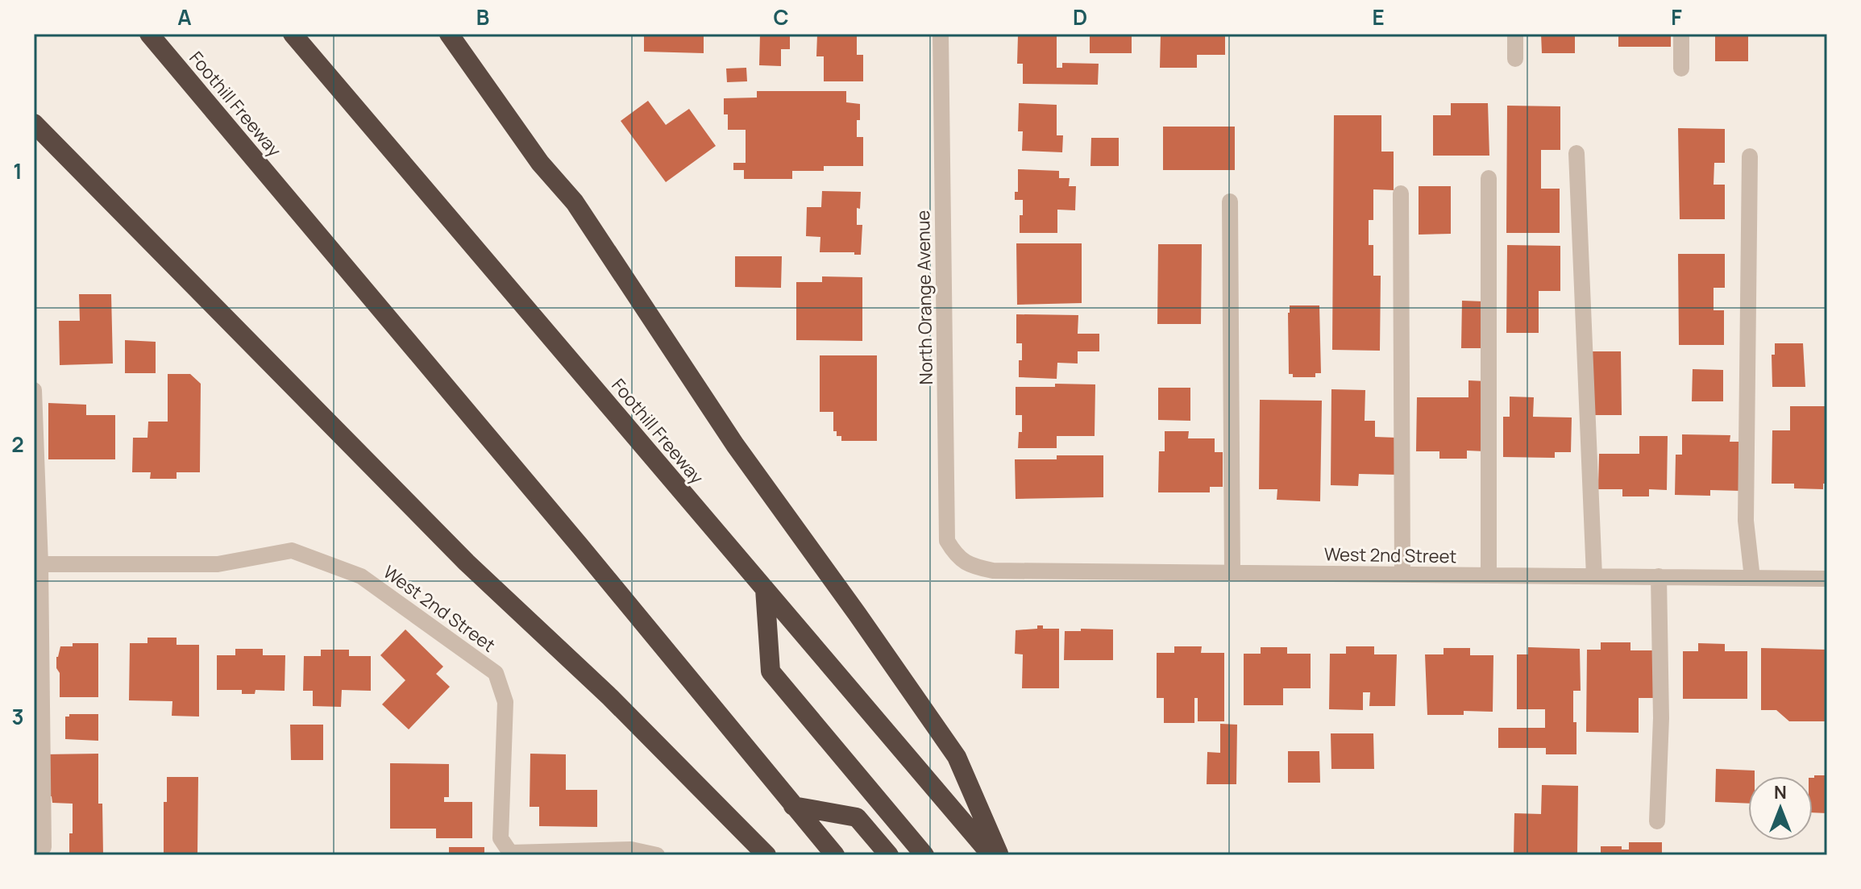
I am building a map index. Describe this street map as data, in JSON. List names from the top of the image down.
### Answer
{
  "streets": {
    "highway": ["Foothill Freeway"],
    "street": ["North Orange Avenue", "West 2nd Street"]
  },
  "crossings": [
    ["North Orange Avenue", "West 2nd Street"]
  ],
  "north": "top",
  "grid": {
    "columns": [
      "A",
      "B",
      "C",
      "D",
      "E",
      "F"
    ],
    "rows": ["1", "2", "3"]
  }
}
